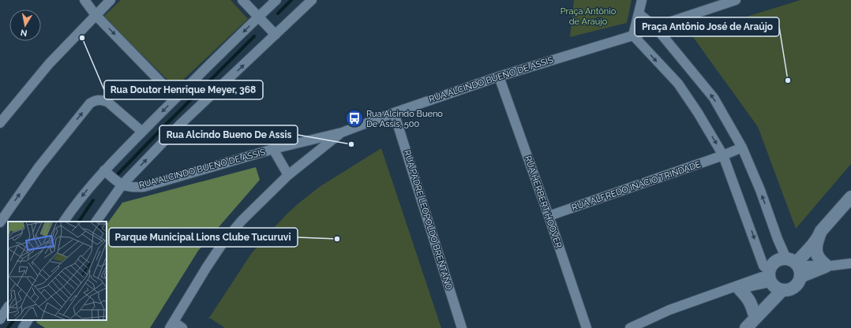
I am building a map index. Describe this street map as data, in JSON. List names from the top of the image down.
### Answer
{
  "streets": {
    "street": [
      "RUA ALCINDO BUENO DE ASSIS",
      "RUA ALFREDO INÁCIO TRINDADE",
      "RUA HERBERT HOOVER",
      "RUA PADRE LEOPOLDO BRENTANO"
    ]
  },
  "crossings": [
    ["RUA ALCINDO BUENO DE ASSIS", "RUA HERBERT HOOVER"],
    ["RUA ALCINDO BUENO DE ASSIS", "RUA PADRE LEOPOLDO BRENTANO"],
    ["RUA ALFREDO INÁCIO TRINDADE", "RUA HERBERT HOOVER"]
  ],
  "parks": ["Praça Antônio de Araújo"],
  "places": {
    "other": [
      "Rua Doutor Henrique Meyer, 368",
      "Praça Antônio José de Araújo",
      "Rua Alcindo Bueno De Assis",
      "Parque Municipal Lions Clube Tucuruvi"
    ],
    "bus stop": ["Rua Alcindo Bueno De Assis, 500"]
  },
  "north": "bottom"
}
